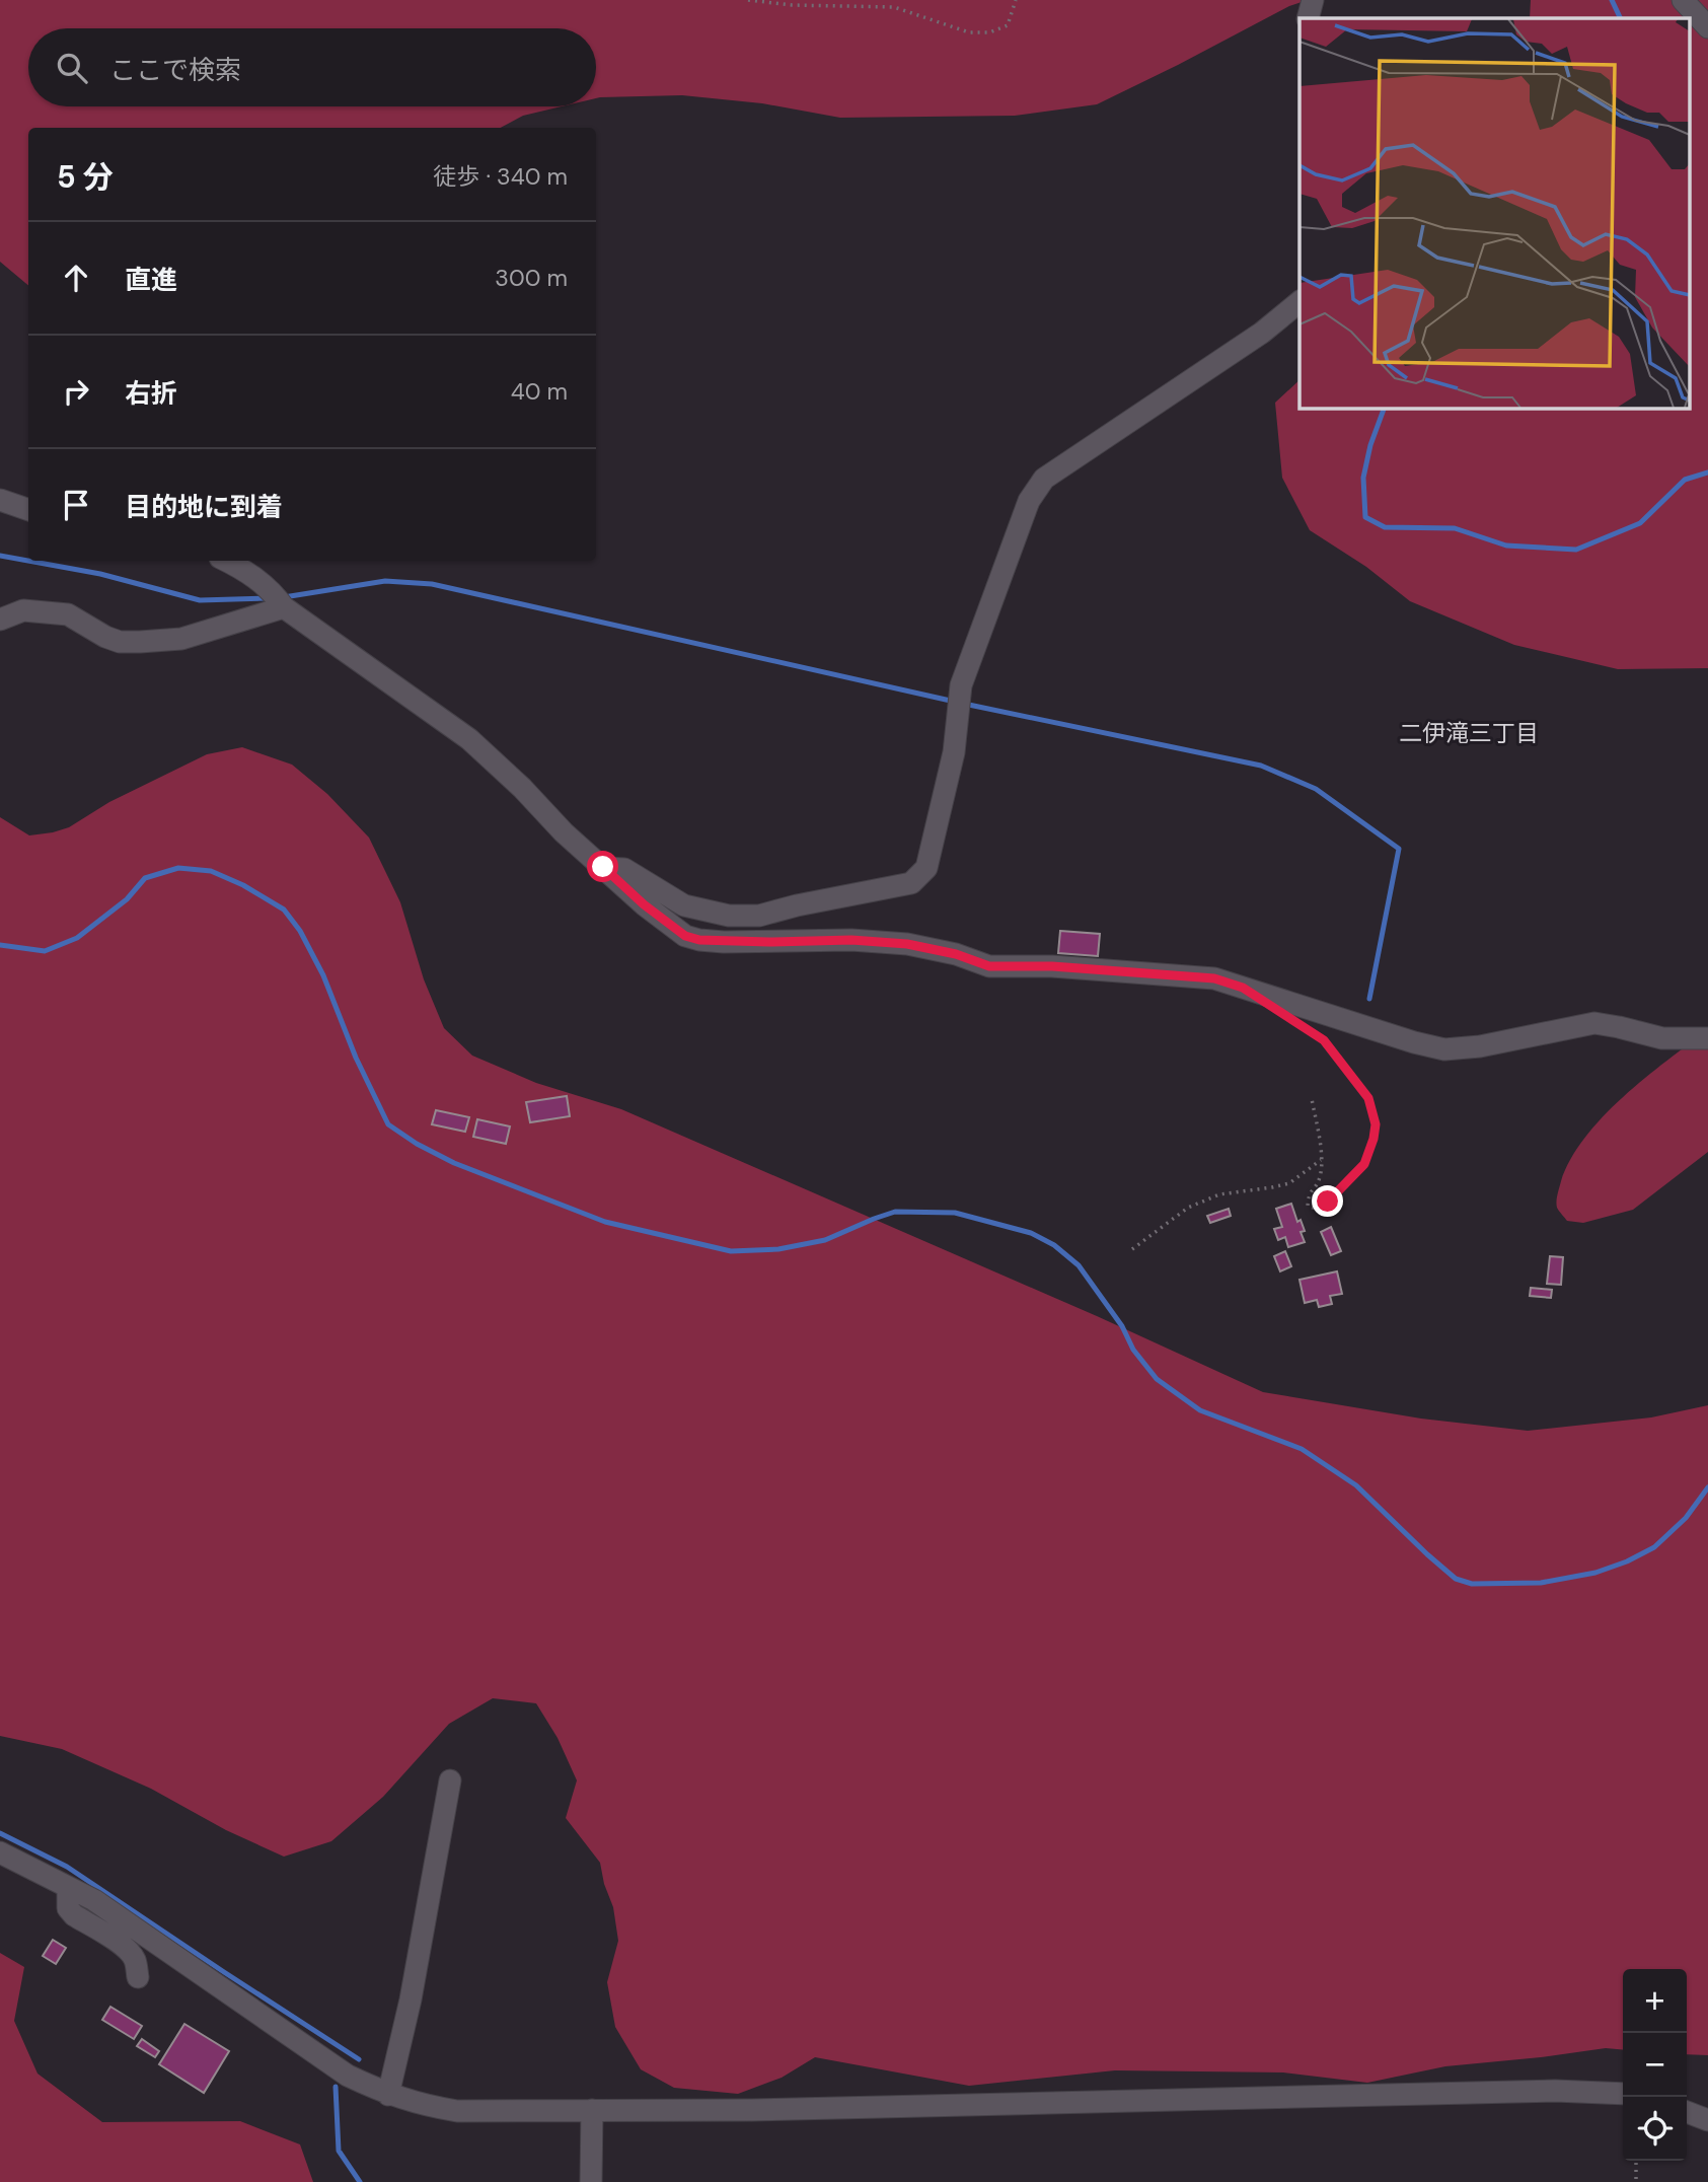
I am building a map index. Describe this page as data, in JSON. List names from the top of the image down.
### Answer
{
  "districts": ["二伊滝三丁目"],
  "page": {
    "search": "ここで検索",
    "heading": ["5 分", "徒歩 · 340 m"],
    "list": [
      ["直進", "300 m"],
      ["右折", "40 m"],
      "目的地に到着"
    ],
    "map_buttons": ["+", "−"]
  }
}
